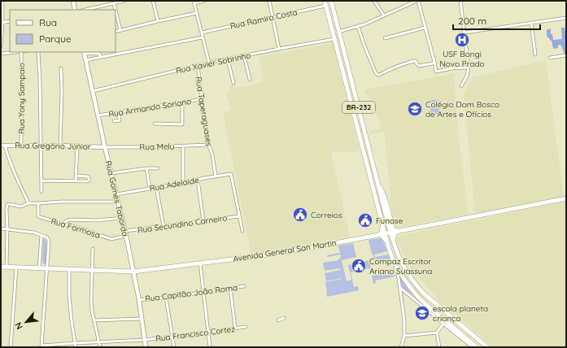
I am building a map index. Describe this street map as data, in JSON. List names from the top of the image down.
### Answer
{
  "streets": {
    "main road": [
      "BR-232",
      "Rua Gregório Júnior",
      "Rua Gomes Taborda",
      "Avenida General San Martin"
    ],
    "street": [
      "Rua Ramiro Costa",
      "Rua Xavier Sobrinho",
      "Rua Yony Sampaio",
      "Rua Armando Soriano",
      "Rua Taperaguases",
      "Rua Melu",
      "Rua Adelaide",
      "Rua Secundino Carneiro",
      "Rua Formosa",
      "Rua Capitão João Roma",
      "Rua Francisco Cortez"
    ]
  },
  "crossings": [
    ["Rua Ramiro Costa", "BR-232"],
    ["Rua Xavier Sobrinho", "BR-232"],
    ["Rua Xavier Sobrinho", "Rua Taperaguases"],
    ["Rua Xavier Sobrinho", "Rua Gomes Taborda"],
    ["Rua Yony Sampaio", "Rua Gregório Júnior"],
    ["Rua Armando Soriano", "Rua Taperaguases"],
    ["Rua Armando Soriano", "Rua Gomes Taborda"],
    ["BR-232", "Avenida General San Martin"],
    ["Rua Taperaguases", "Rua Melu"],
    ["Rua Taperaguases", "Rua Adelaide"],
    ["Rua Gregório Júnior", "Rua Melu"],
    ["Rua Gregório Júnior", "Rua Gomes Taborda"],
    ["Rua Melu", "Rua Gomes Taborda"],
    ["Rua Adelaide", "Rua Gomes Taborda"],
    ["Rua Adelaide", "Rua Secundino Carneiro"],
    ["Rua Gomes Taborda", "Rua Secundino Carneiro"],
    ["Rua Gomes Taborda", "Rua Formosa"],
    ["Rua Gomes Taborda", "Avenida General San Martin"],
    ["Rua Gomes Taborda", "Rua Capitão João Roma"],
    ["Rua Gomes Taborda", "Rua Francisco Cortez"]
  ],
  "places": {
    "hospital": ["USF Bongi Novo Prado"],
    "school or university": ["Colégio Dom Bosco de Artes e Ofícios", "escola planeta criança"],
    "public building": ["Correios", "Funase", "Compaz Escritor Ariano Suassuna"]
  },
  "legend": ["Rua", "Parque"],
  "scale_bar": "200 m",
  "north": "bottom left"
}
